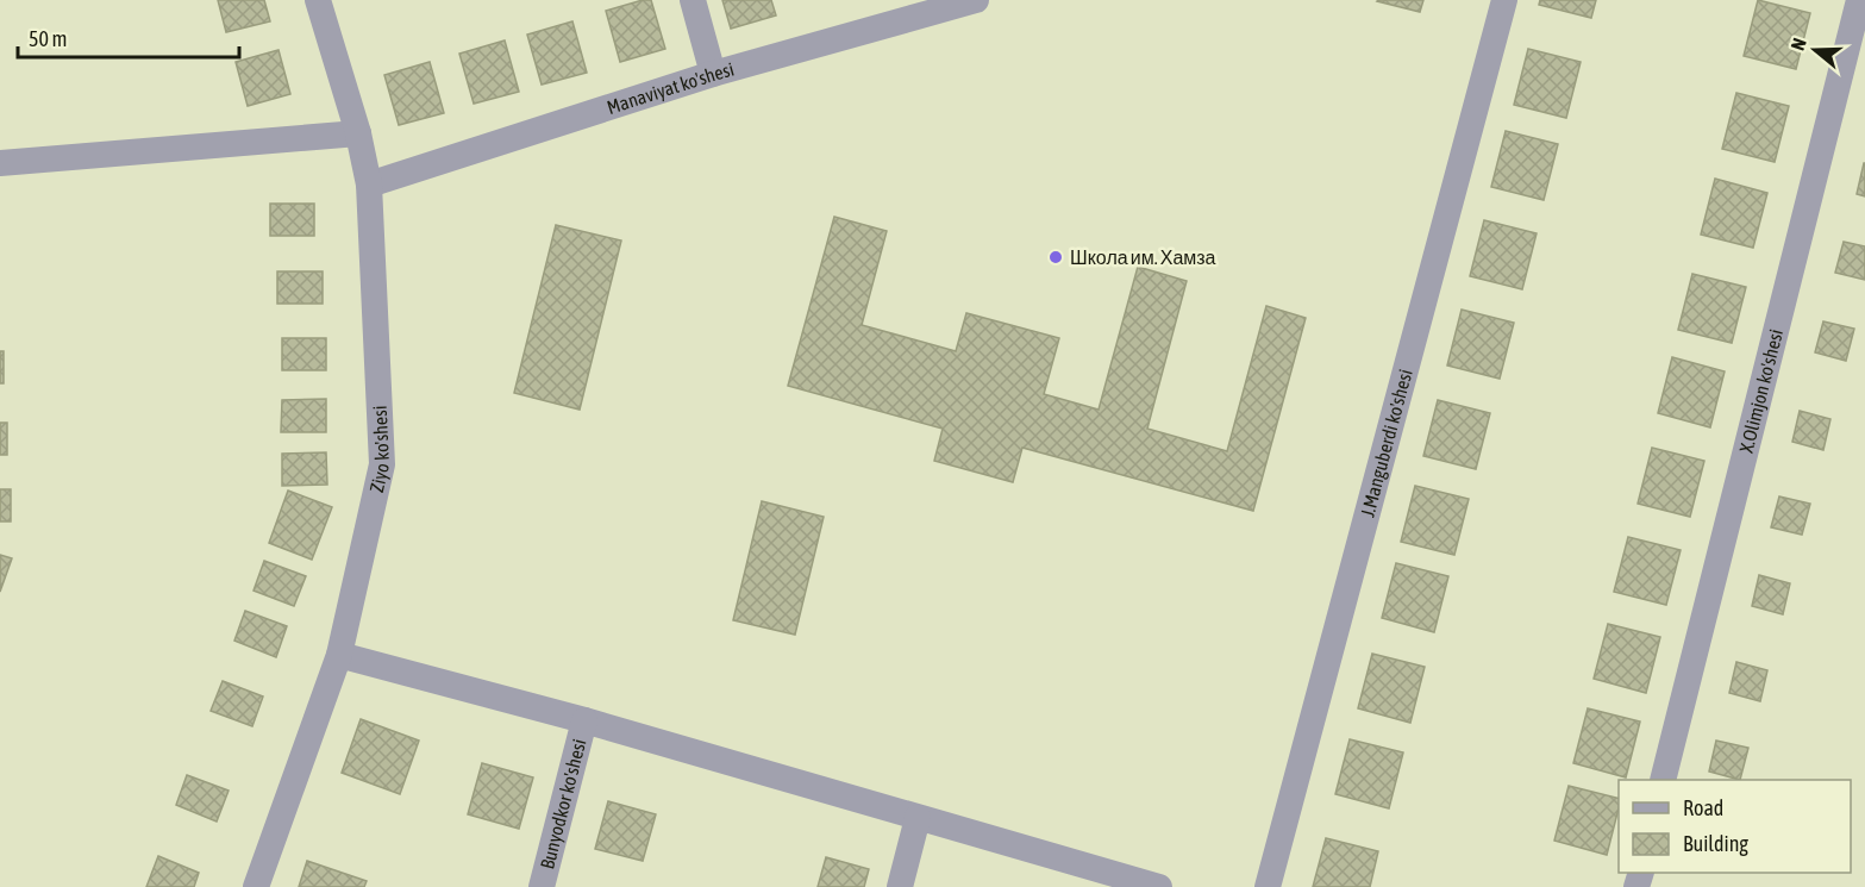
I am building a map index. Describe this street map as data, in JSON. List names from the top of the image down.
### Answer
{
  "streets": {
    "street": [
      "Manaviyat ko'shesi",
      "X.Olimjon ko'shesi",
      "J.Manguberdi ko'shesi",
      "Ziyo ko'shesi",
      "Bunyodkor ko'shesi"
    ]
  },
  "crossings": [
    ["Manaviyat ko'shesi", "Ziyo ko'shesi"]
  ],
  "places": ["Школа им. Хамза"],
  "legend": ["Road", "Building"],
  "scale_bar": "50 m",
  "north": "left"
}
